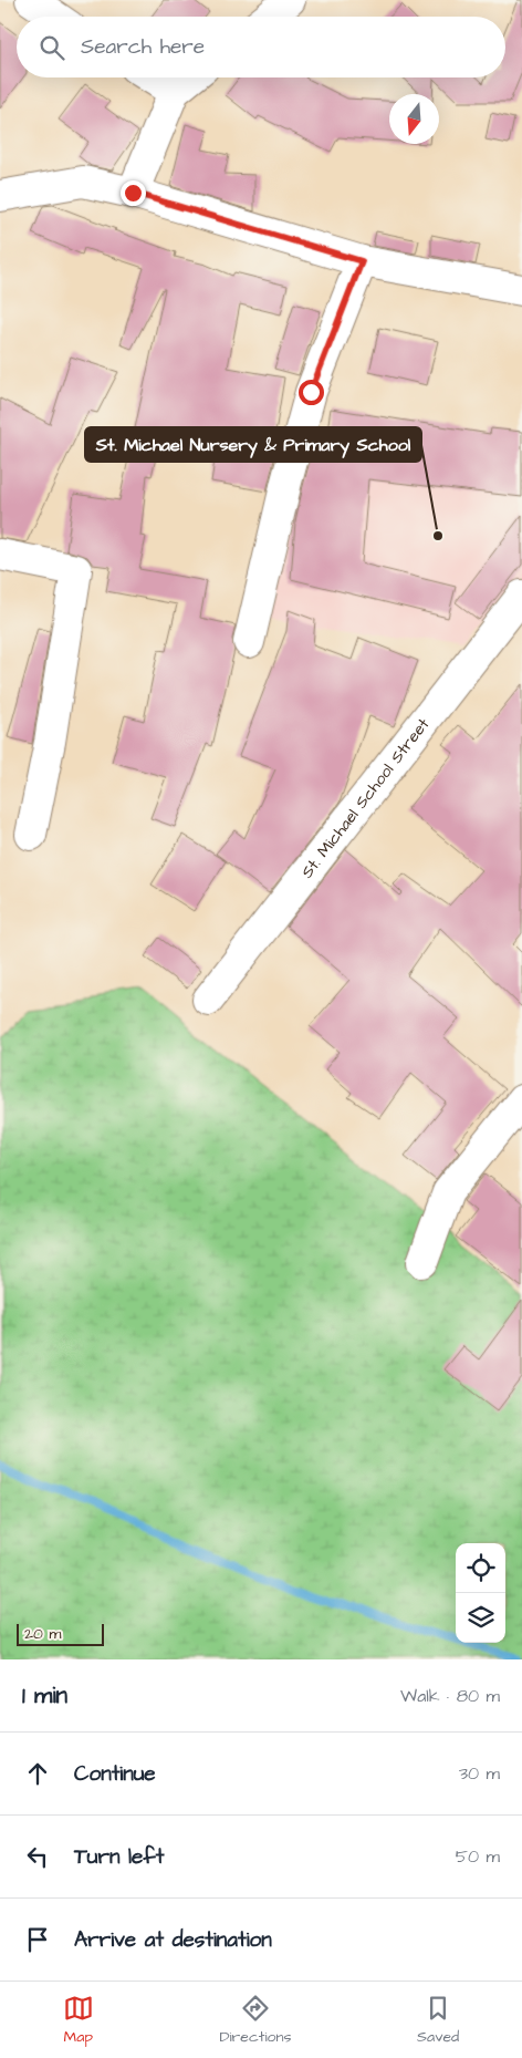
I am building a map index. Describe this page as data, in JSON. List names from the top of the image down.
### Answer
{
  "streets": {
    "street": ["St. Michael School Street"]
  },
  "places": ["St. Michael Nursery & Primary School"],
  "scale_bar": "20 m",
  "north": "bottom",
  "page": {
    "search": "Search here",
    "scale": "20 m",
    "heading": ["1 min", "Walk · 80 m"],
    "list": [
      ["Continue", "30 m"],
      ["Turn left", "50 m"],
      "Arrive at destination"
    ],
    "nav": ["Map", "Directions", "Saved"]
  }
}
